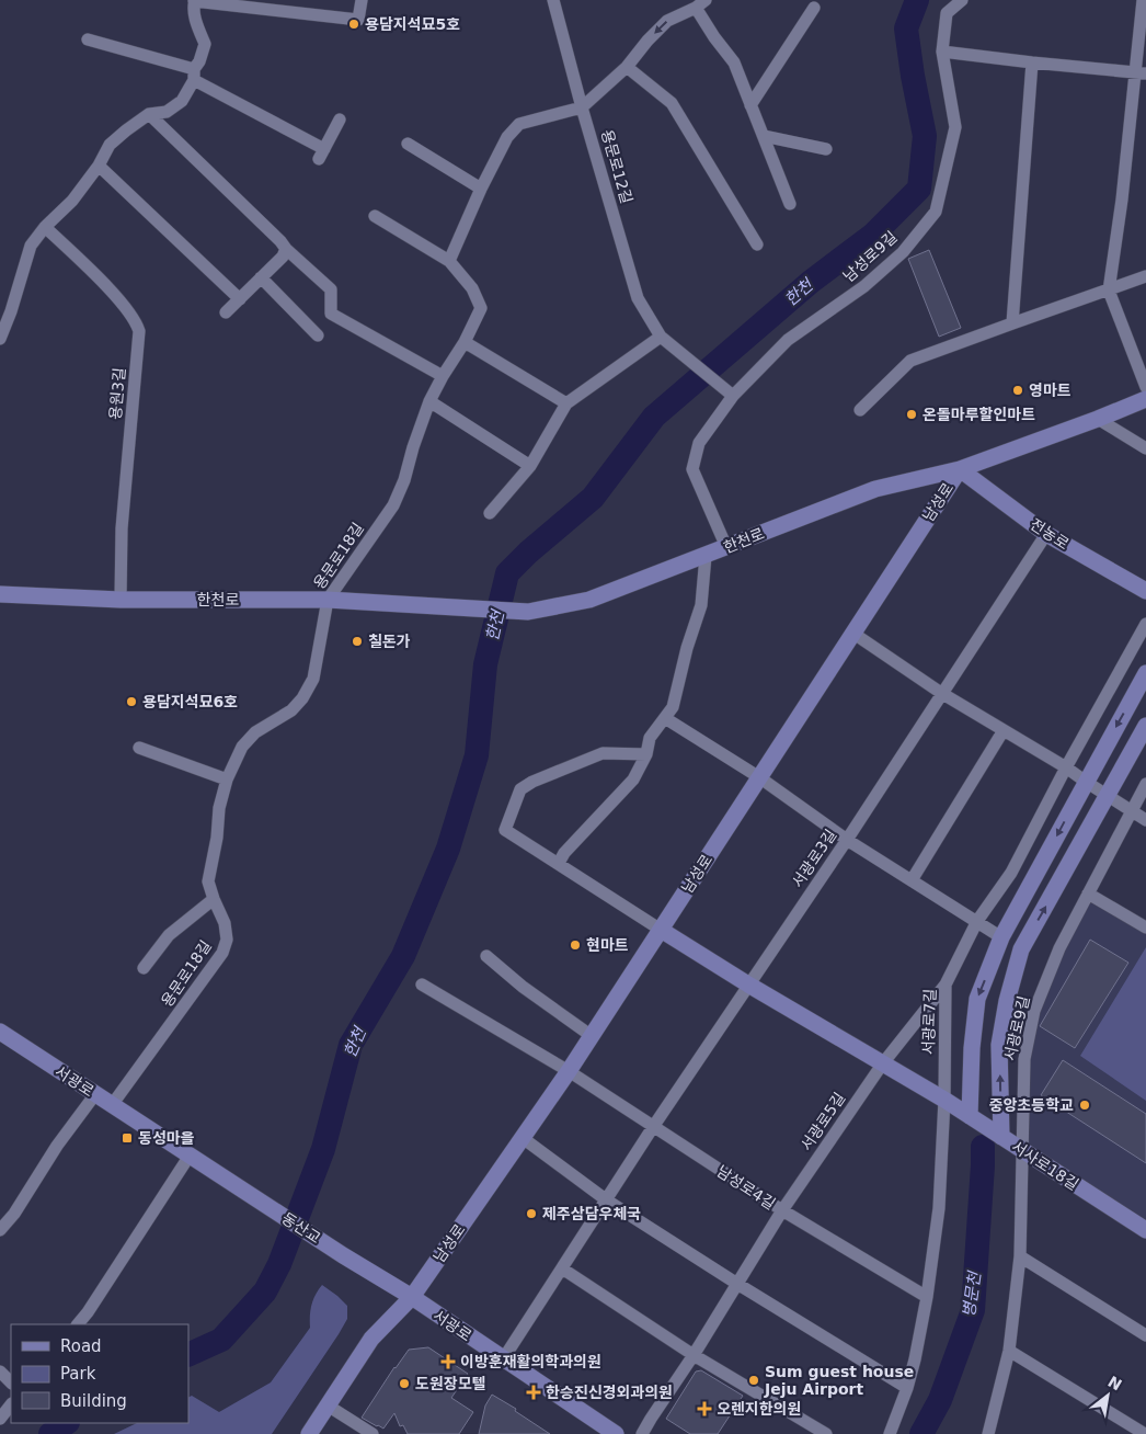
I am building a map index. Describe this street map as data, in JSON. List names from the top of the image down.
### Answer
{
  "streets": {
    "street": [
      "용문로12길",
      "남성로9길",
      "용원3길",
      "남성로",
      "전농로",
      "한천로",
      "용문로18길",
      "서광로3길",
      "서광로7길",
      "서광로9길",
      "서광로",
      "서광로5길",
      "서사로18길",
      "남성로4길",
      "동산교"
    ]
  },
  "crossings": [
    ["용문로12길", "남성로9길"],
    ["남성로9길", "한천로"],
    ["용원3길", "한천로"],
    ["남성로", "전농로"],
    ["남성로", "한천로"],
    ["남성로", "서광로"],
    ["남성로", "남성로4길"],
    ["전농로", "한천로"],
    ["전농로", "서광로3길"],
    ["한천로", "용문로18길"],
    ["용문로18길", "서광로"],
    ["서광로3길", "서광로"],
    ["서광로3길", "남성로4길"],
    ["서광로7길", "서광로5길"],
    ["서광로7길", "서사로18길"],
    ["서광로7길", "남성로4길"],
    ["서광로9길", "서사로18길"],
    ["서광로", "동산교"],
    ["서광로5길", "남성로4길"]
  ],
  "water": ["한천", "병문천"],
  "places": {
    "other": [
      "용담지석묘5호",
      "영마트",
      "온돌마루할인마트",
      "칠돈가",
      "용담지석묘6호",
      "현마트",
      "중앙초등학교",
      "제주삼담우체국",
      "Sum guest house Jeju Airport",
      "도원장모텔"
    ],
    "transit": ["동성마을"],
    "health": ["이방훈재활의학과의원", "한승진신경외과의원", "오렌지한의원"]
  },
  "legend": ["Road", "Park", "Building"],
  "north": "top right"
}
